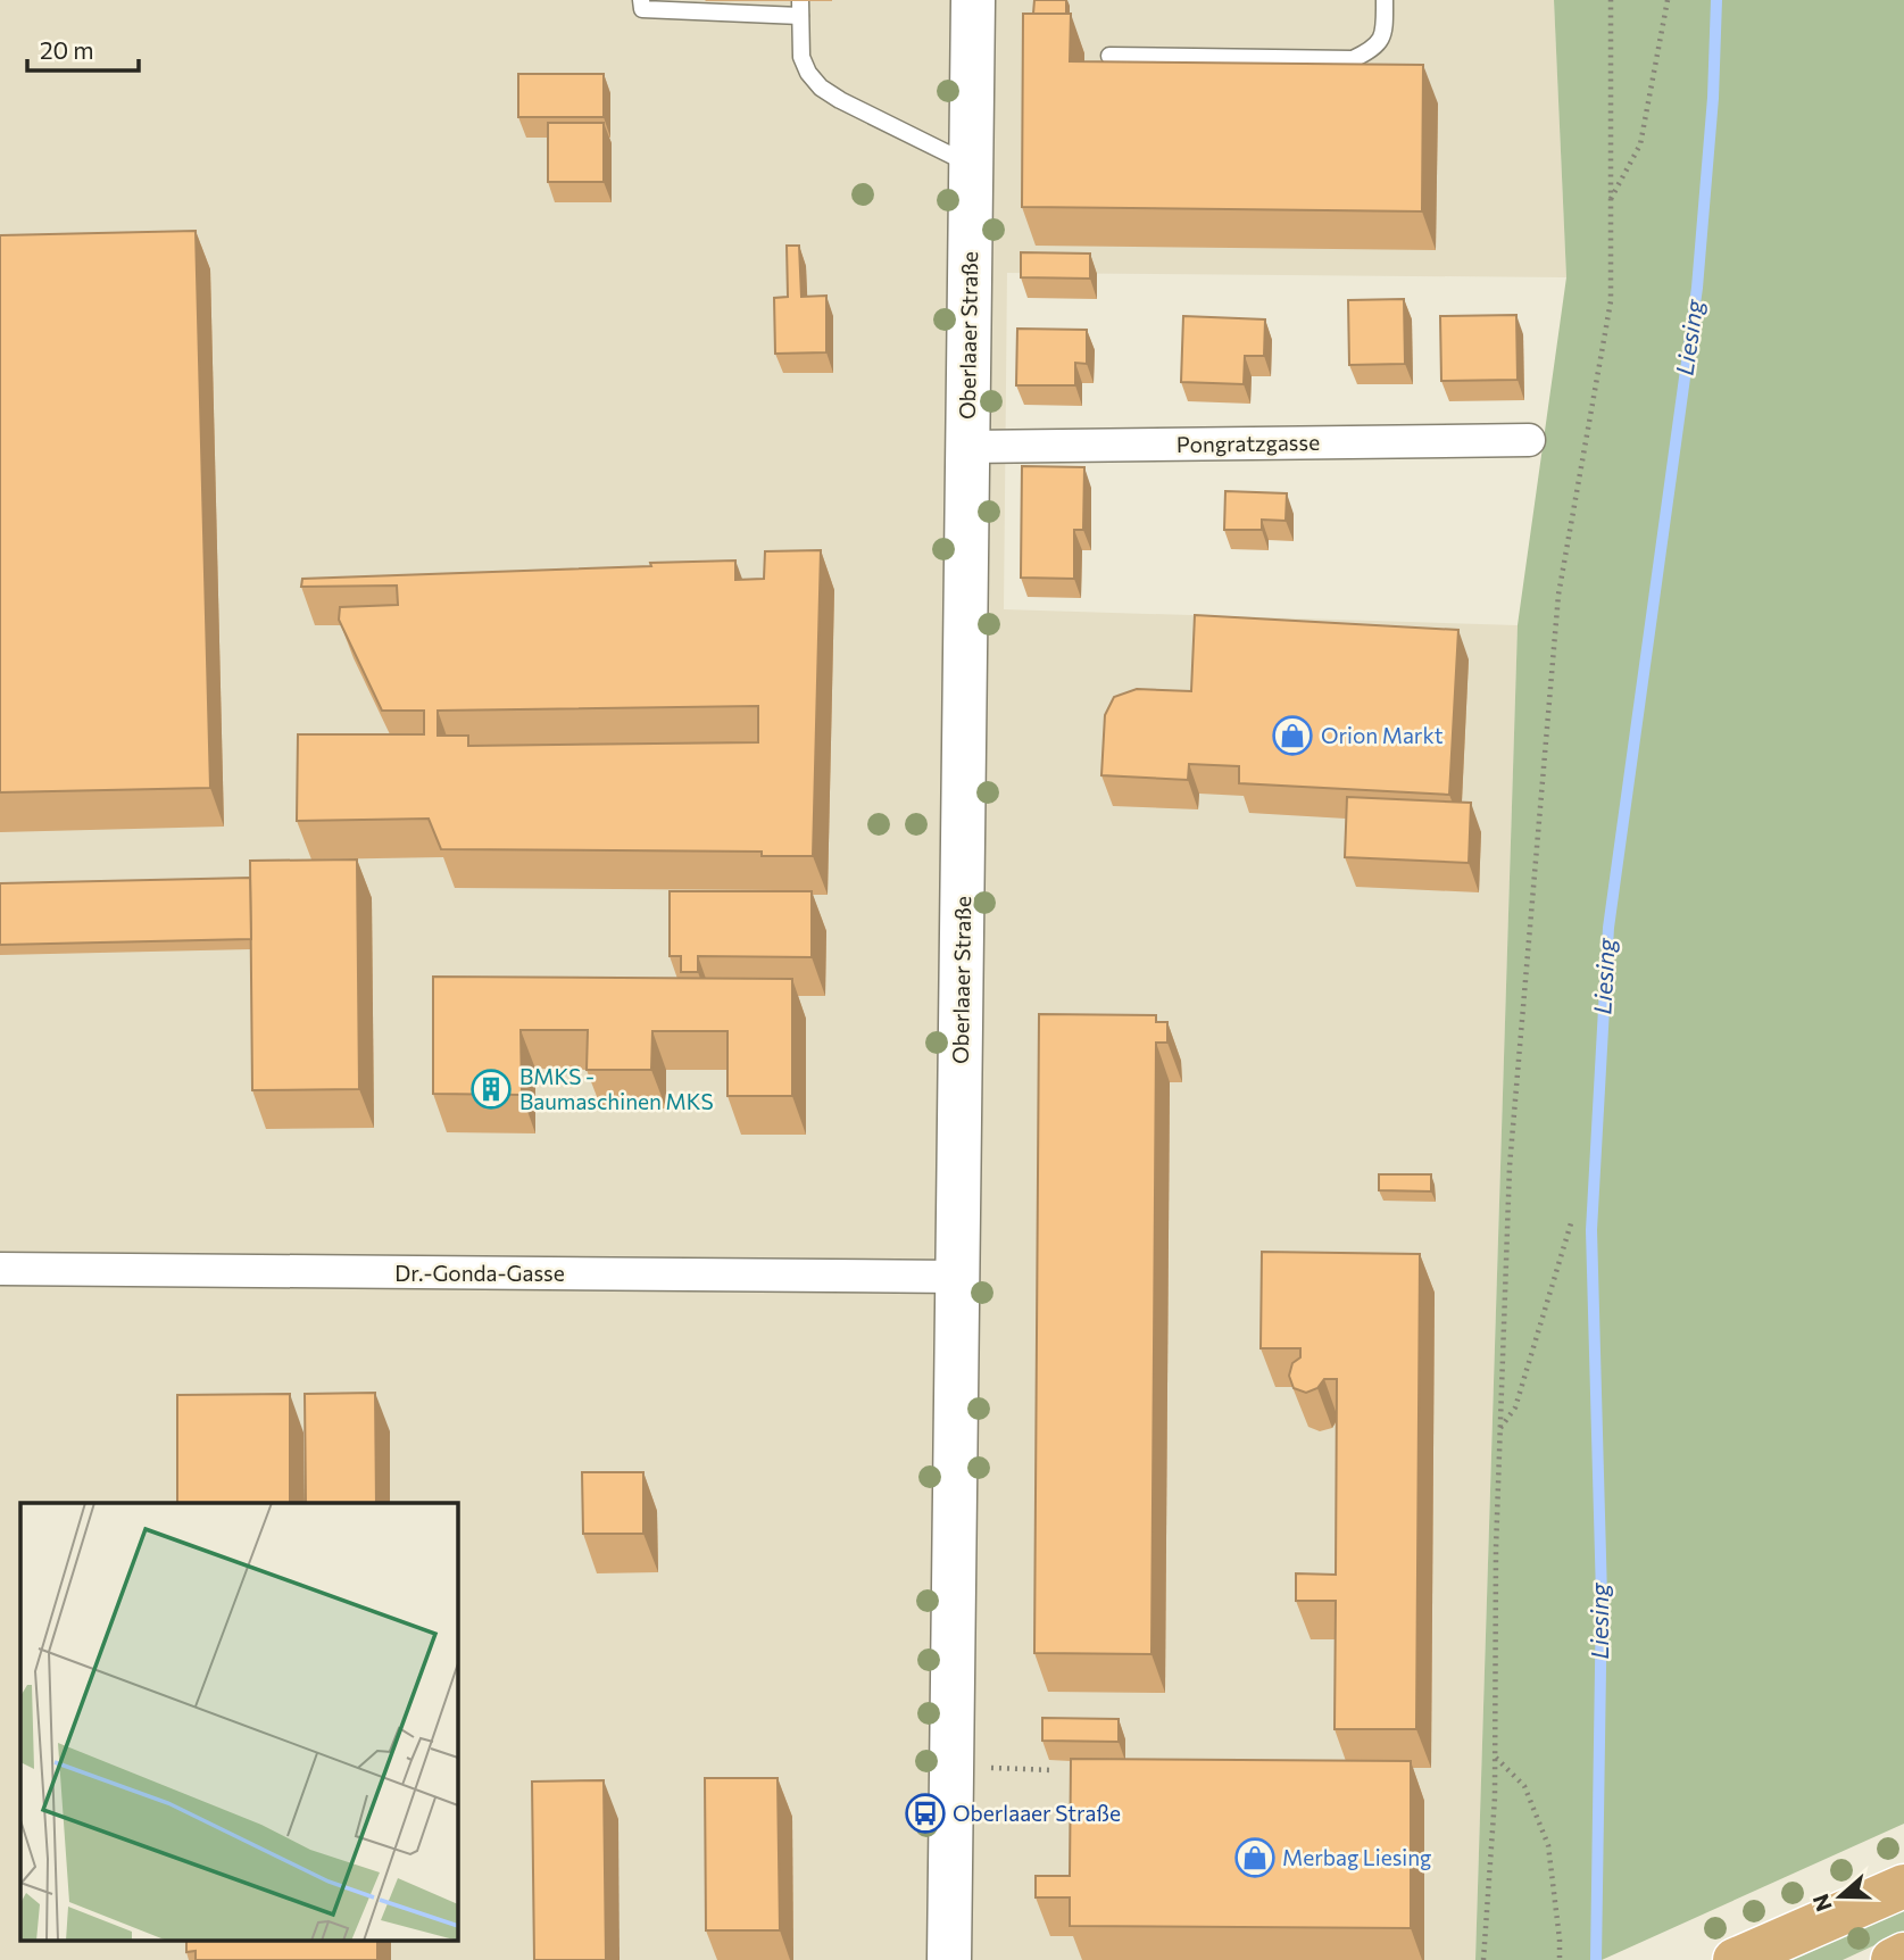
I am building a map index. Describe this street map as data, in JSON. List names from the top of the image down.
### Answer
{
  "streets": {
    "main road": ["Oberlaaer Straße"],
    "street": ["Pongratzgasse", "Dr.-Gonda-Gasse"]
  },
  "crossings": [
    ["Oberlaaer Straße", "Pongratzgasse"],
    ["Oberlaaer Straße", "Dr.-Gonda-Gasse"]
  ],
  "water": ["Liesing"],
  "places": {
    "shop": ["Orion Markt", "Merbag Liesing"],
    "building": ["BMKS - Baumaschinen MKS"],
    "bus stop": ["Oberlaaer Straße"]
  },
  "scale_bar": "20 m",
  "north": "left"
}
